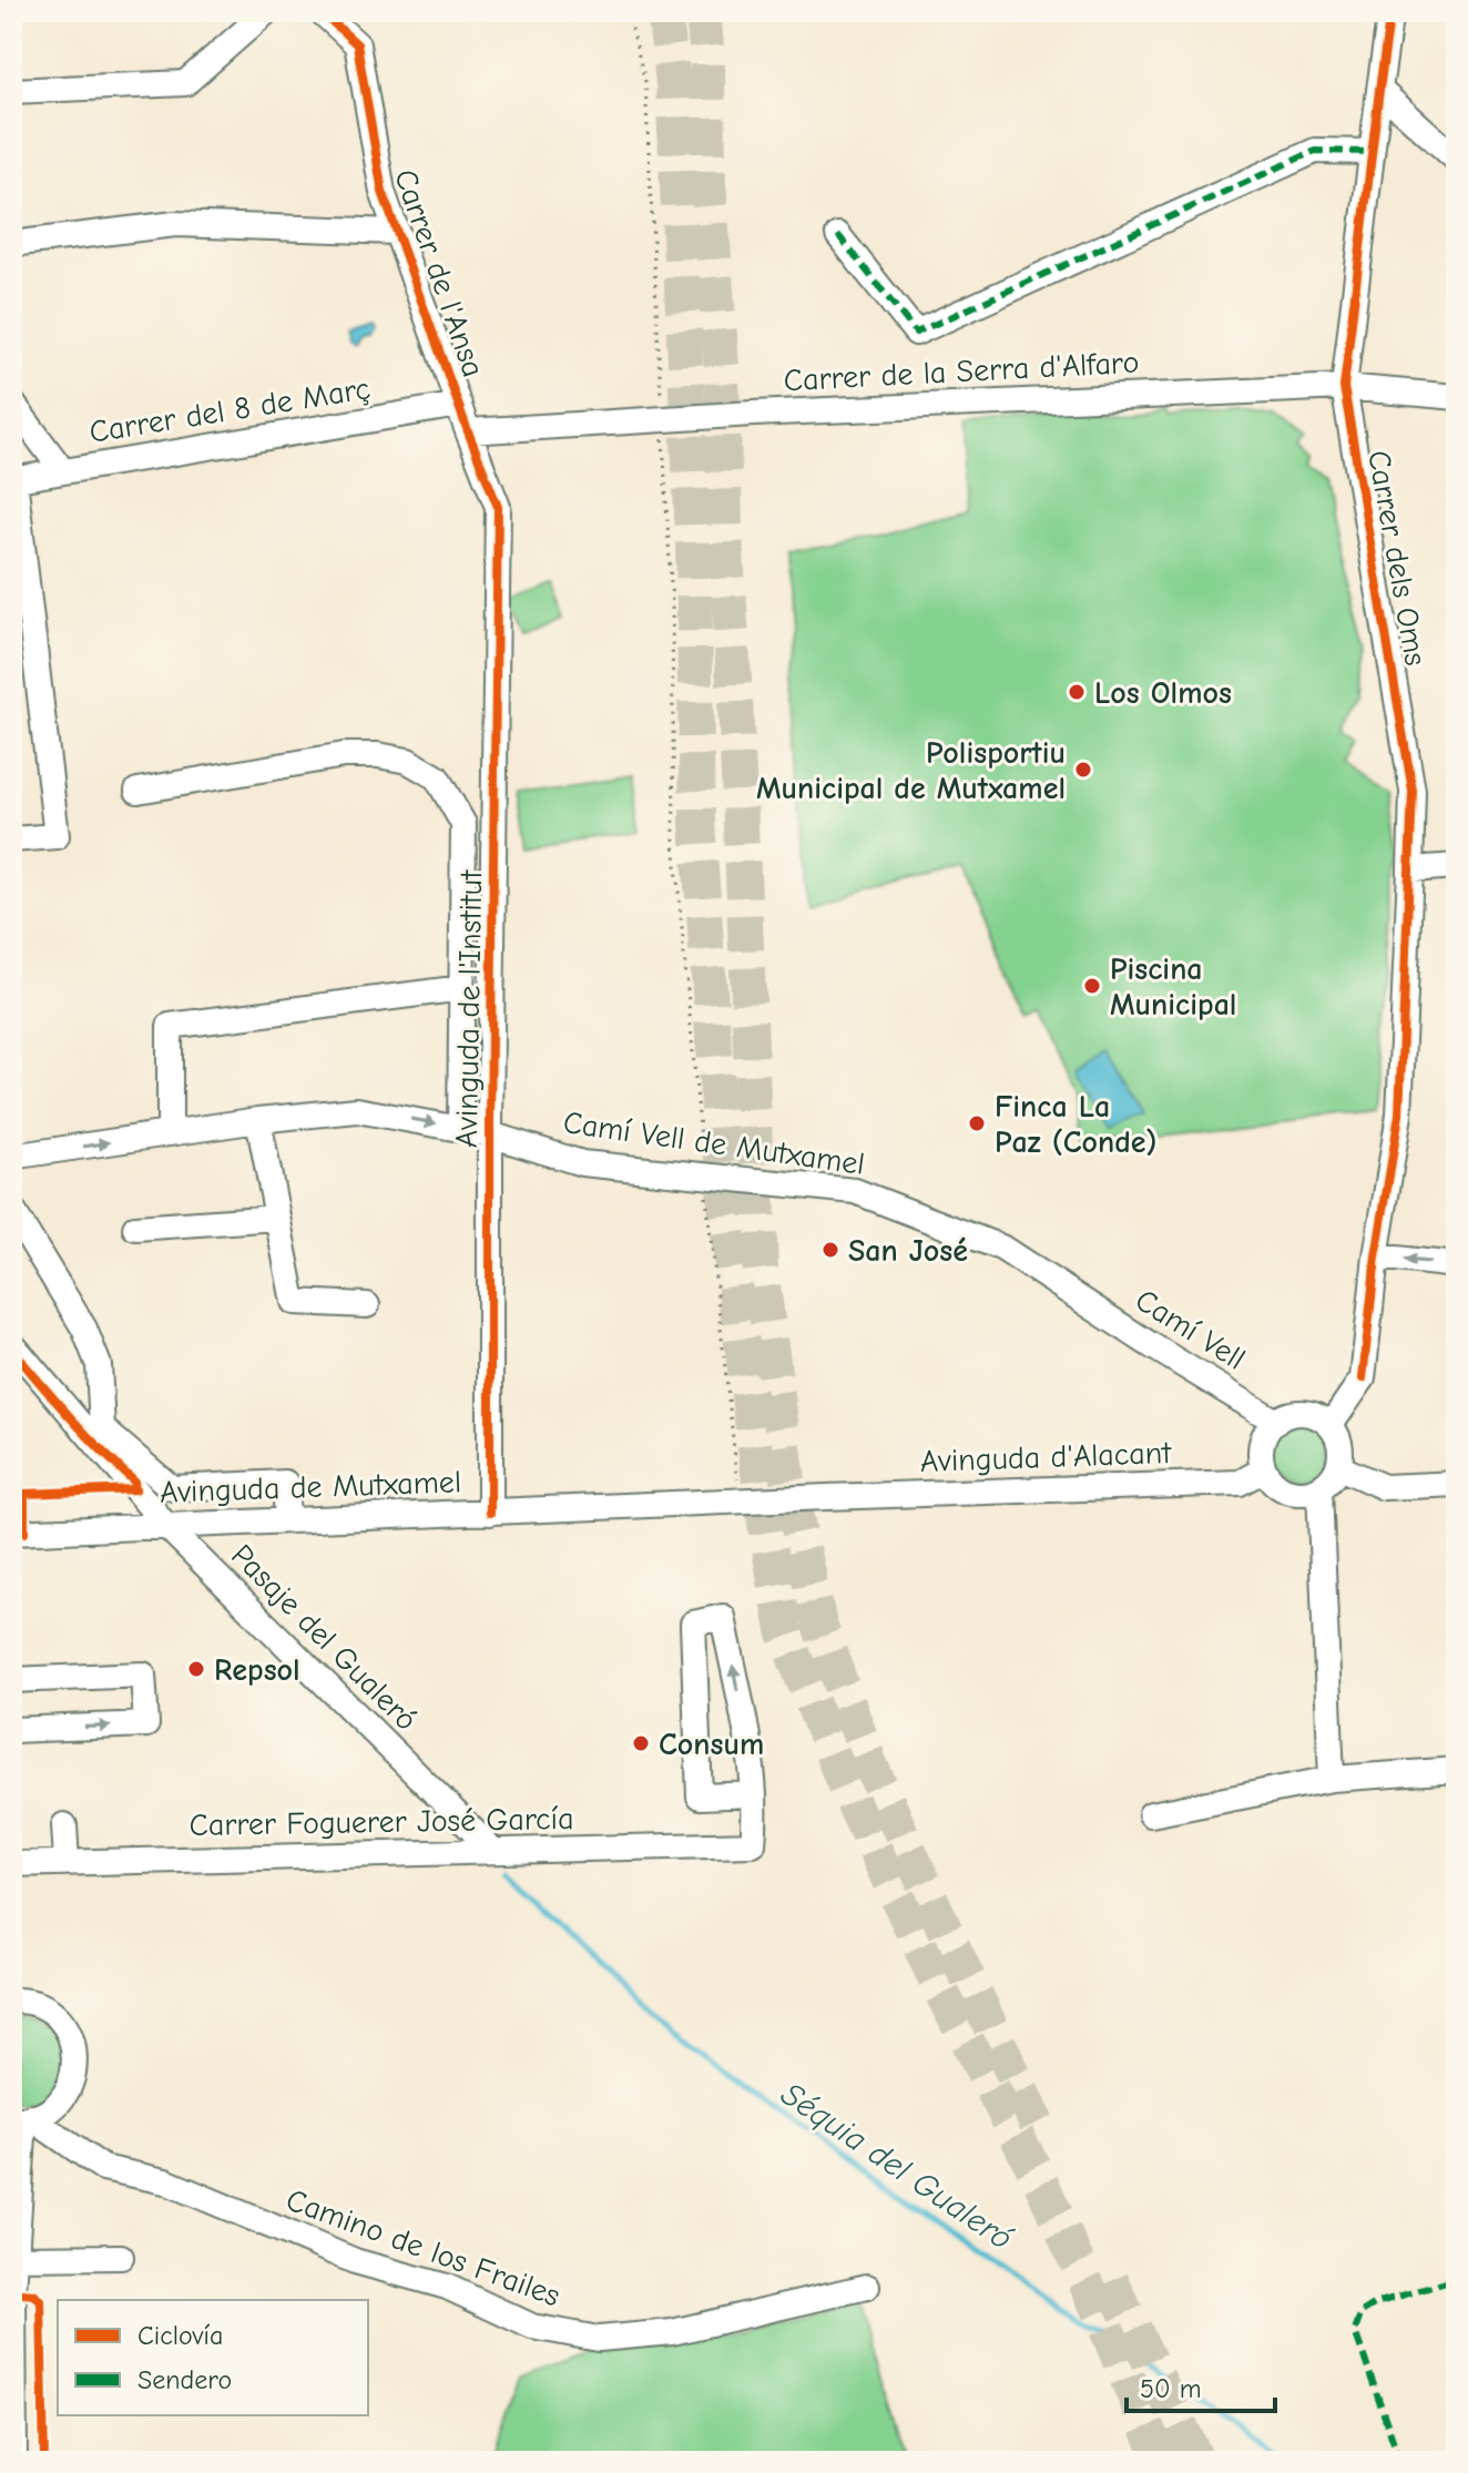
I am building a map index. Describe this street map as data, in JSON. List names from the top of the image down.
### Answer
{
  "streets": {
    "street": [
      "Carrer de l'Ansa",
      "Carrer de la Serra d'Alfaro",
      "Carrer del 8 de Març",
      "Carrer dels Oms",
      "Avinguda de l'Institut",
      "Camí Vell de Mutxamel",
      "Camí Vell",
      "Avinguda d'Alacant",
      "Avinguda de Mutxamel",
      "Pasaje del Gualeró",
      "Carrer Foguerer José García",
      "Camino de los Frailes"
    ]
  },
  "crossings": [
    ["Carrer de l'Ansa", "Carrer de la Serra d'Alfaro"],
    ["Carrer de l'Ansa", "Carrer del 8 de Març"],
    ["Carrer de l'Ansa", "Avinguda de l'Institut"],
    ["Carrer de la Serra d'Alfaro", "Carrer dels Oms"],
    ["Carrer dels Oms", "Camí Vell"],
    ["Carrer dels Oms", "Avinguda d'Alacant"],
    ["Avinguda de l'Institut", "Camí Vell de Mutxamel"],
    ["Avinguda de l'Institut", "Avinguda de Mutxamel"],
    ["Camí Vell de Mutxamel", "Camí Vell"],
    ["Camí Vell", "Avinguda d'Alacant"],
    ["Avinguda d'Alacant", "Avinguda de Mutxamel"],
    ["Avinguda de Mutxamel", "Pasaje del Gualeró"],
    ["Pasaje del Gualeró", "Carrer Foguerer José García"]
  ],
  "water": ["Séquia del Gualeró"],
  "places": [
    "Los Olmos",
    "Polisportiu Municipal de Mutxamel",
    "Piscina Municipal",
    "Finca La Paz (Conde)",
    "San José",
    "Repsol",
    "Consum"
  ],
  "legend": ["Ciclovía", "Sendero"],
  "scale_bar": "50 m"
}
